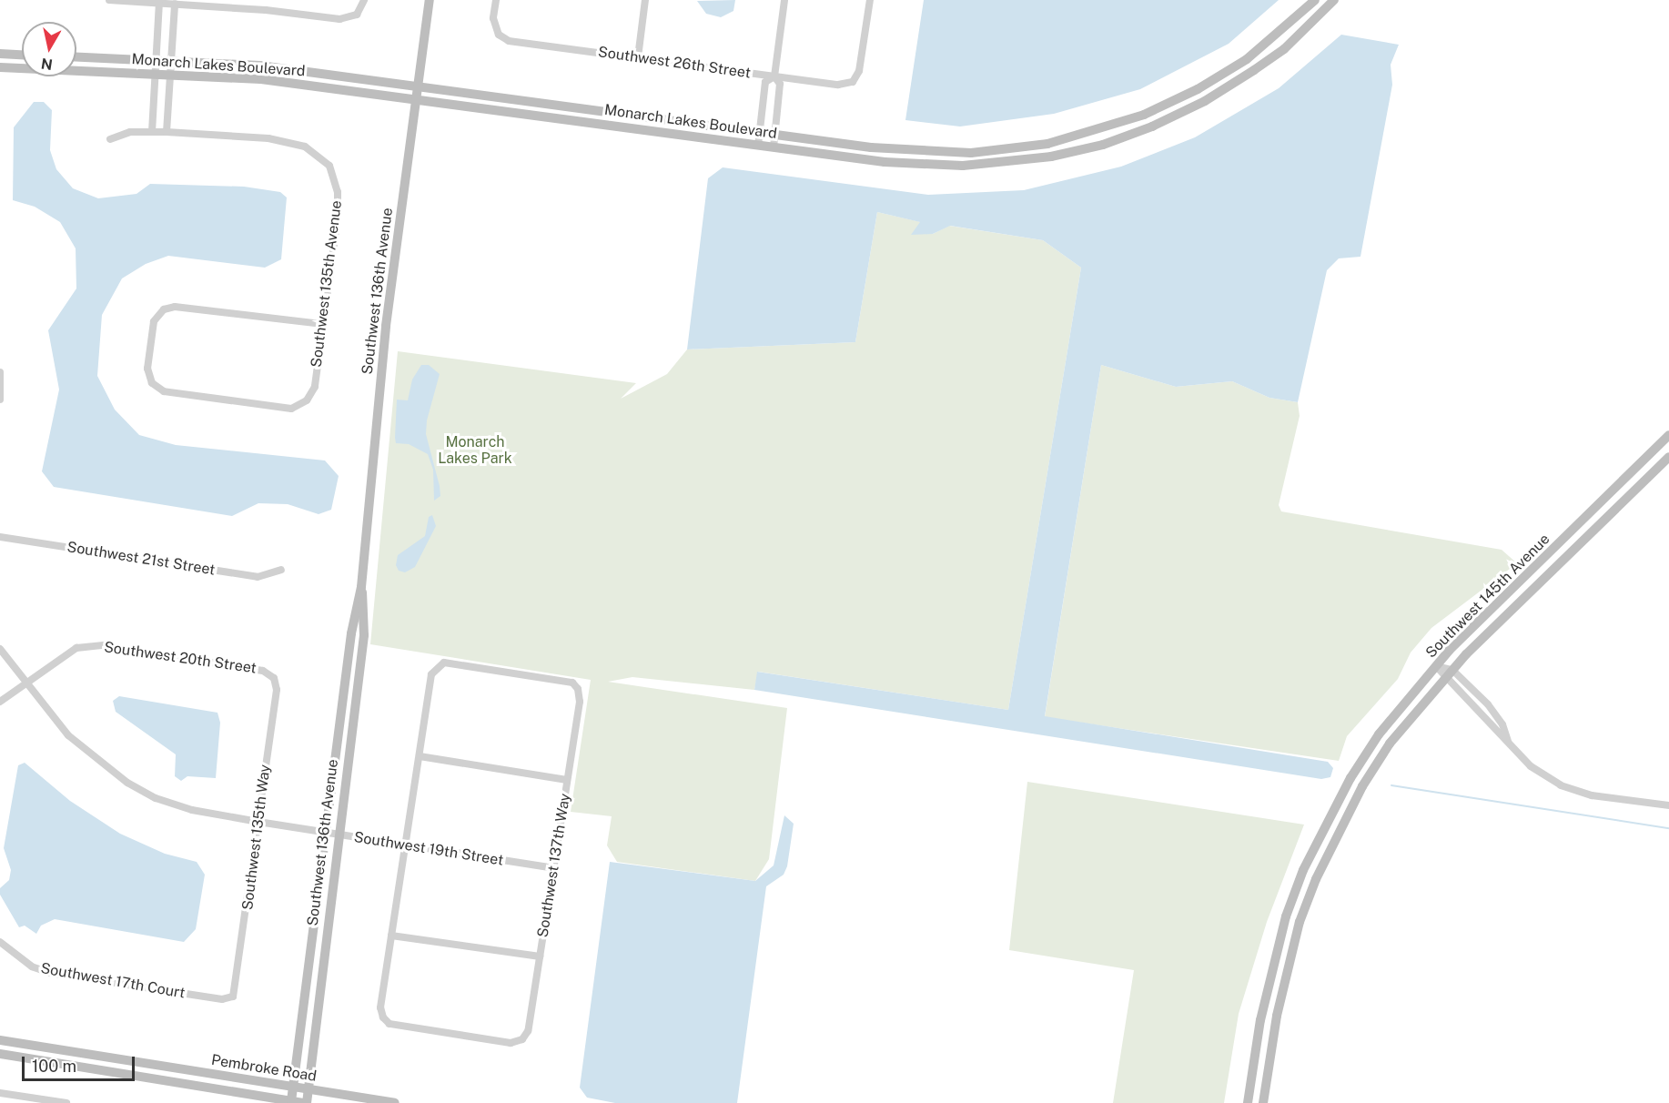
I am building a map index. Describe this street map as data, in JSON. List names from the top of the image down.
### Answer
{
  "streets": {
    "street": [
      "Southwest 26th Street",
      "Monarch Lakes Boulevard",
      "Southwest 135th Avenue",
      "Southwest 136th Avenue",
      "Southwest 21st Street",
      "Southwest 145th Avenue",
      "Southwest 20th Street",
      "Southwest 135th Way",
      "Southwest 19th Street",
      "Southwest 137th Way",
      "Southwest 17th Court",
      "Pembroke Road"
    ]
  },
  "crossings": [
    ["Monarch Lakes Boulevard", "Southwest 136th Avenue"],
    ["Southwest 136th Avenue", "Southwest 19th Street"],
    ["Southwest 136th Avenue", "Pembroke Road"],
    ["Southwest 20th Street", "Southwest 135th Way"],
    ["Southwest 20th Street", "Southwest 19th Street"],
    ["Southwest 135th Way", "Southwest 19th Street"],
    ["Southwest 135th Way", "Southwest 17th Court"],
    ["Southwest 19th Street", "Southwest 137th Way"]
  ],
  "parks": ["Monarch Lakes Park"],
  "scale_bar": "100 m",
  "north": "bottom"
}
